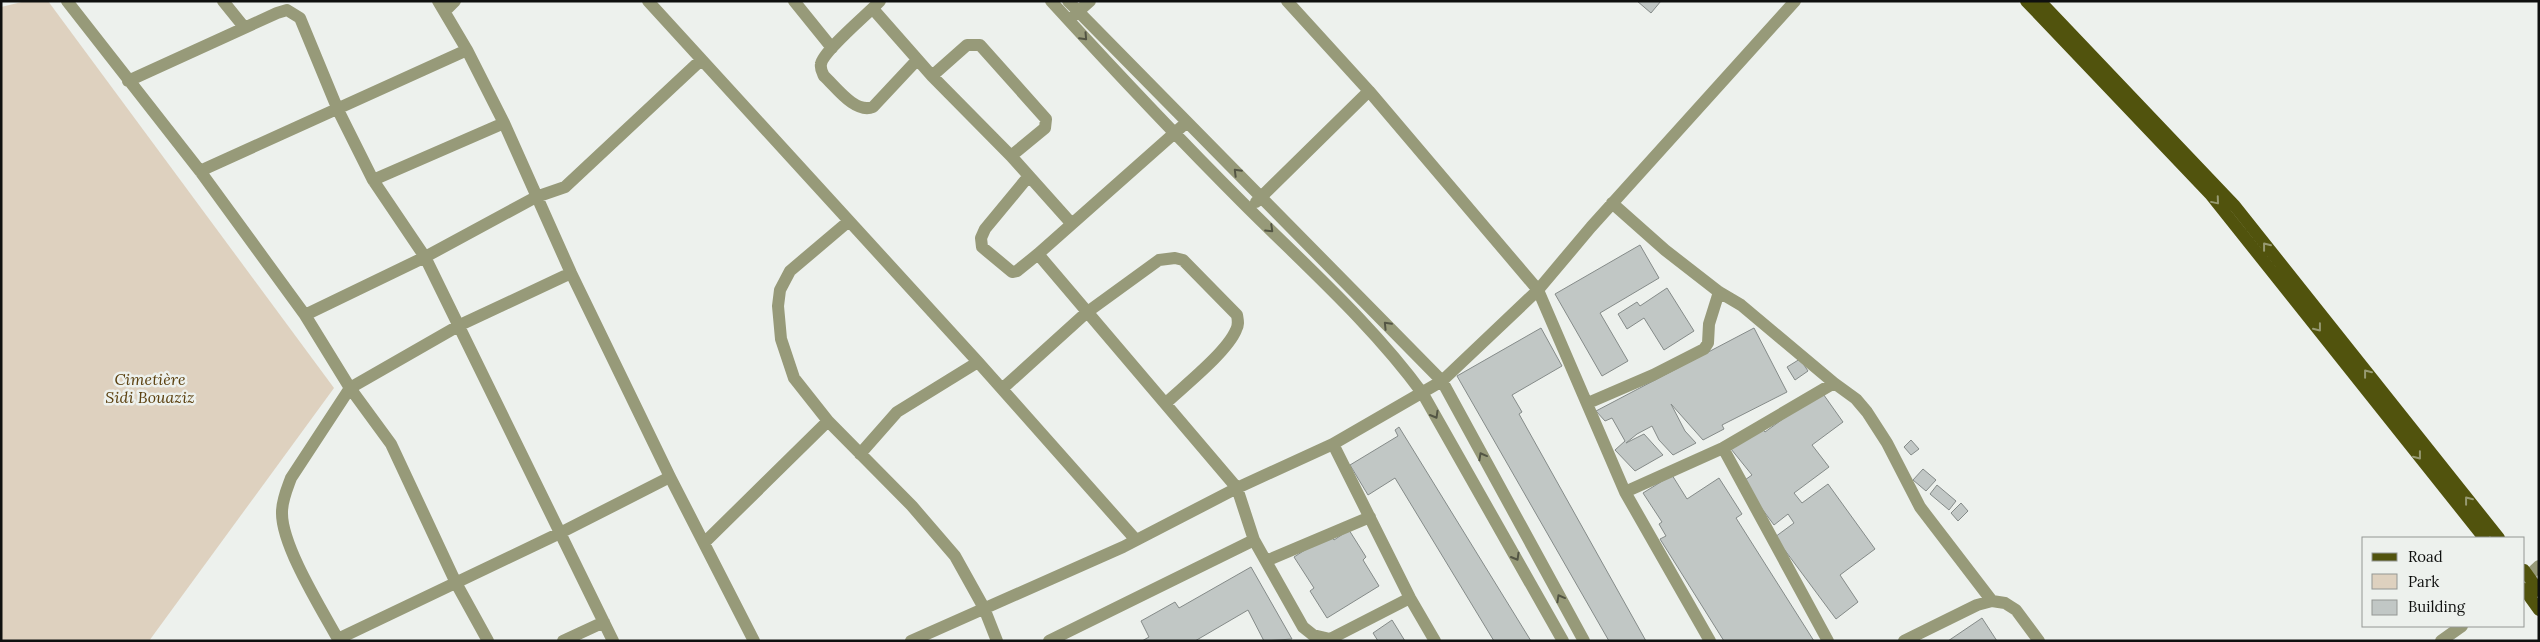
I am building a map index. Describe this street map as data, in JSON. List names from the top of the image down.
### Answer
{
  "parks": ["Cimetière Sidi Bouaziz"],
  "legend": ["Road", "Park", "Building"]
}
